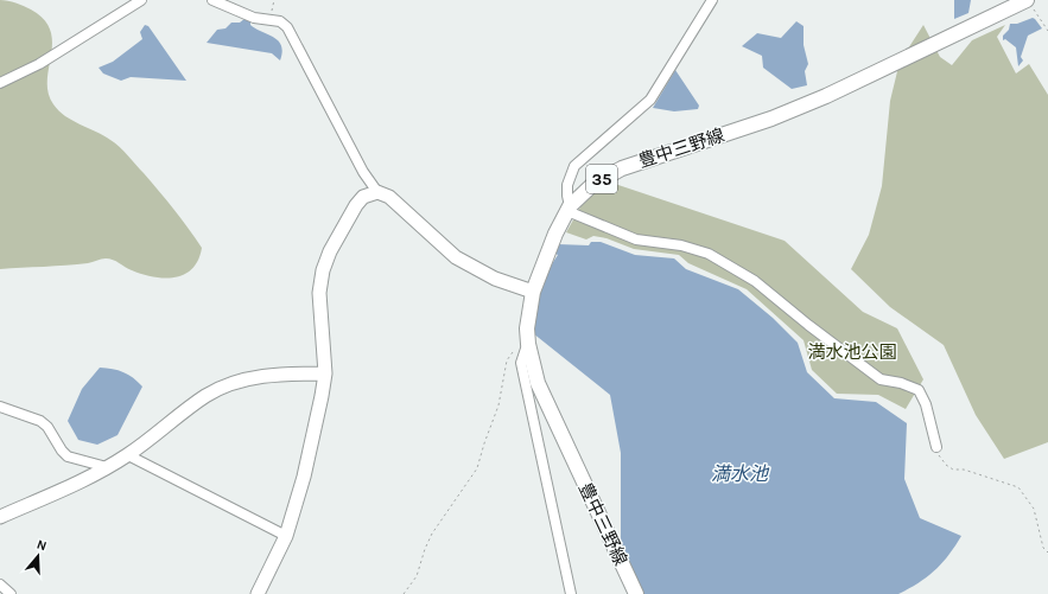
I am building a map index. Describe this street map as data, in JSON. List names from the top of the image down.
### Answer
{
  "streets": {
    "main road": ["豊中三野線", "35"]
  },
  "water": ["満水池"],
  "parks": ["満水池公園"],
  "north": "top"
}
